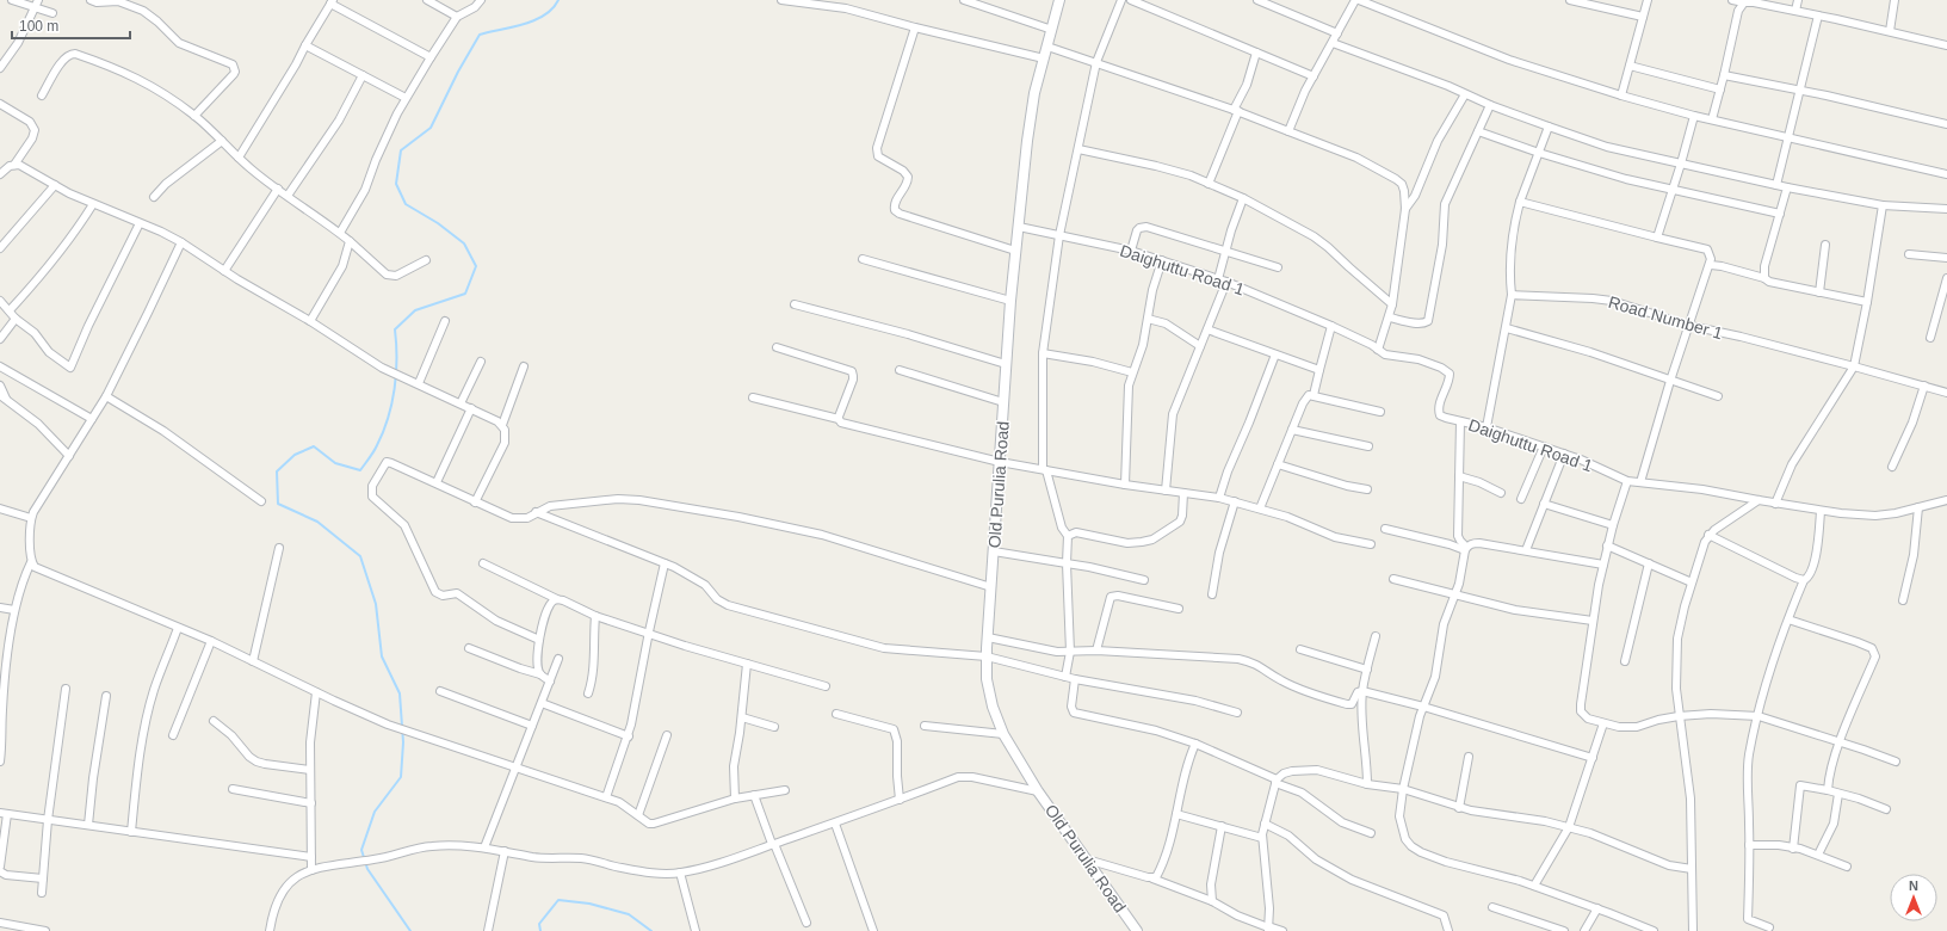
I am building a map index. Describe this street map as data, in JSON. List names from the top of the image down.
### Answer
{
  "streets": {
    "main road": ["Old Purulia Road"],
    "street": ["Daighuttu Road 1", "Road Number 1"]
  },
  "crossings": [
    ["Daighuttu Road 1", "Old Purulia Road"]
  ],
  "scale_bar": "100 m",
  "north": "top"
}
